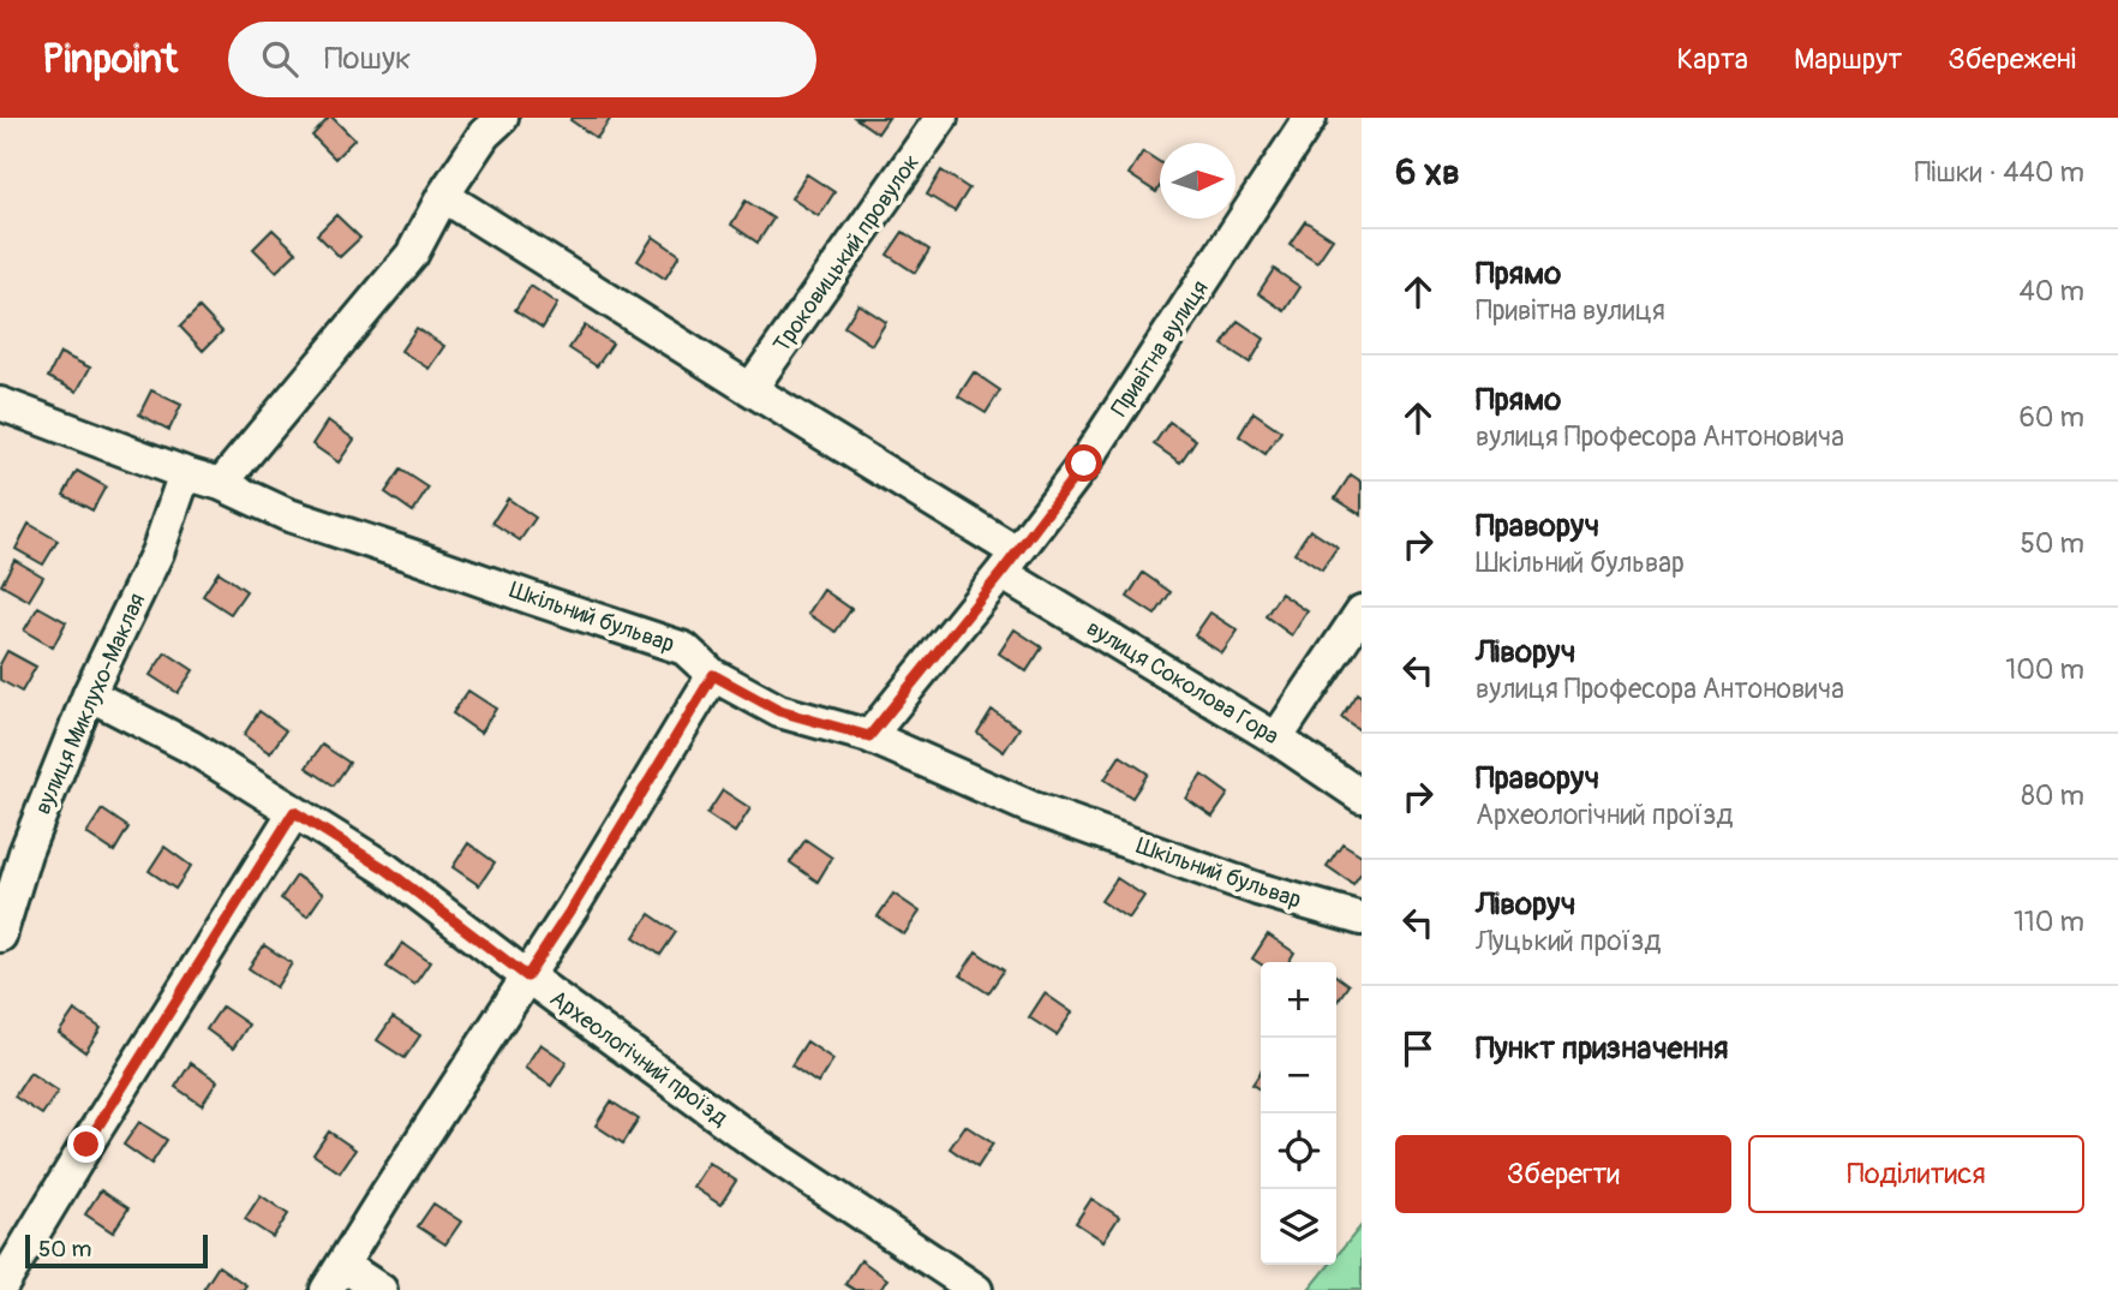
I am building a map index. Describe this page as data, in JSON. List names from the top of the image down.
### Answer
{
  "streets": {
    "street": [
      "Троковицький провулок",
      "Привітна вулиця",
      "Шкільний бульвар",
      "вулиця Соколова Гора",
      "вулиця Миклухо-Маклая",
      "Археологічний проїзд"
    ]
  },
  "crossings": [
    ["Троковицький провулок", "вулиця Соколова Гора"],
    ["Привітна вулиця", "Шкільний бульвар"],
    ["Привітна вулиця", "вулиця Соколова Гора"],
    ["Шкільний бульвар", "вулиця Миклухо-Маклая"],
    ["вулиця Миклухо-Маклая", "Археологічний проїзд"]
  ],
  "scale_bar": "50 m",
  "north": "right",
  "page": {
    "header": "Pinpoint",
    "search": "Пошук",
    "nav": ["Карта", "Маршрут", "Збережені"],
    "heading": ["6 хв", "Пішки · 440 m"],
    "list": [
      ["Прямо", "Привітна вулиця", "40 m"],
      ["Прямо", "вулиця Професора Антоновича", "60 m"],
      ["Праворуч", "Шкільний бульвар", "50 m"],
      ["Ліворуч", "вулиця Професора Антоновича", "100 m"],
      ["Праворуч", "Археологічний проїзд", "80 m"],
      ["Ліворуч", "Луцький проїзд", "110 m"],
      "Пункт призначення"
    ],
    "map_buttons": ["+", "−"],
    "buttons": ["Зберегти", "Поділитися"],
    "scale": "50 m"
  }
}
